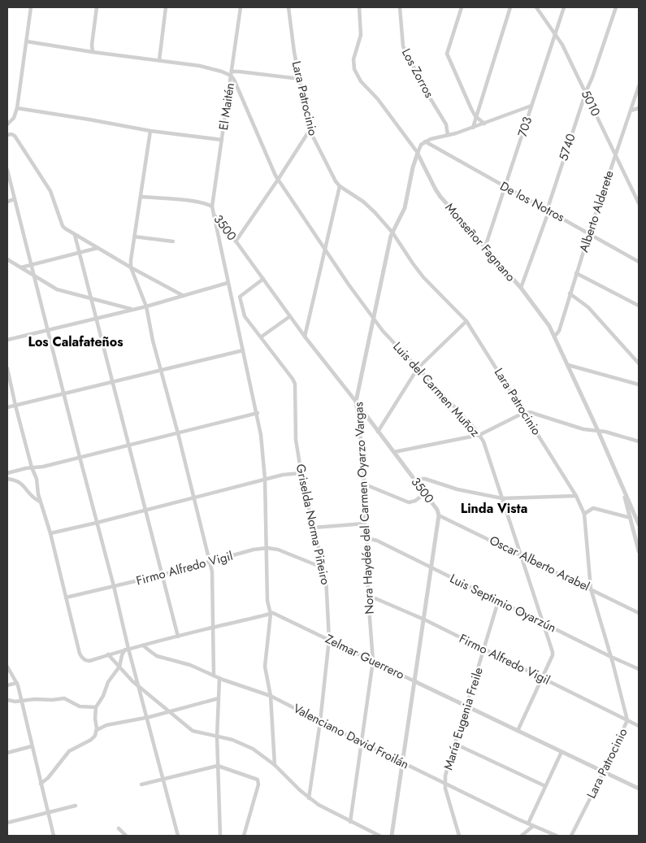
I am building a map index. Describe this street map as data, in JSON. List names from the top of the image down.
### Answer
{
  "streets": {
    "street": [
      "Los Zorros",
      "Lara Patrocinio",
      "5010",
      "El Maitén",
      "703",
      "5740",
      "De los Notros",
      "Alberto Alderete",
      "3500",
      "Monseñor Fagnano",
      "Luis del Carmen Muñoz",
      "Nora Haydée del Carmen Oyarzo Vargas",
      "Griselda Norma Piñeiro",
      "Oscar Alberto Arabel",
      "Firmo Alfredo Vigil",
      "Luis Septimio Oyarzún",
      "Zelmar Guerrero",
      "María Eugenia Freile",
      "Valenciano David Froilán"
    ]
  },
  "crossings": [
    ["Lara Patrocinio", "Nora Haydée del Carmen Oyarzo Vargas"],
    ["Lara Patrocinio", "Oscar Alberto Arabel"],
    ["Lara Patrocinio", "Firmo Alfredo Vigil"],
    ["Lara Patrocinio", "Luis Septimio Oyarzún"],
    ["Lara Patrocinio", "Zelmar Guerrero"],
    ["5010", "703"],
    ["5010", "5740"],
    ["5010", "Alberto Alderete"],
    ["El Maitén", "3500"],
    ["El Maitén", "Luis del Carmen Muñoz"],
    ["703", "De los Notros"],
    ["703", "Monseñor Fagnano"],
    ["5740", "De los Notros"],
    ["5740", "Monseñor Fagnano"],
    ["De los Notros", "Alberto Alderete"],
    ["Alberto Alderete", "Monseñor Fagnano"],
    ["3500", "Nora Haydée del Carmen Oyarzo Vargas"],
    ["3500", "Griselda Norma Piñeiro"],
    ["3500", "Oscar Alberto Arabel"],
    ["3500", "Firmo Alfredo Vigil"],
    ["3500", "Luis Septimio Oyarzún"],
    ["3500", "Zelmar Guerrero"],
    ["3500", "Valenciano David Froilán"],
    ["Monseñor Fagnano", "Nora Haydée del Carmen Oyarzo Vargas"],
    ["Luis del Carmen Muñoz", "Nora Haydée del Carmen Oyarzo Vargas"],
    ["Luis del Carmen Muñoz", "Oscar Alberto Arabel"],
    ["Luis del Carmen Muñoz", "Firmo Alfredo Vigil"],
    ["Luis del Carmen Muñoz", "Luis Septimio Oyarzún"],
    ["Luis del Carmen Muñoz", "Zelmar Guerrero"],
    ["Nora Haydée del Carmen Oyarzo Vargas", "Firmo Alfredo Vigil"],
    ["Nora Haydée del Carmen Oyarzo Vargas", "Luis Septimio Oyarzún"],
    ["Nora Haydée del Carmen Oyarzo Vargas", "Zelmar Guerrero"],
    ["Nora Haydée del Carmen Oyarzo Vargas", "Valenciano David Froilán"],
    ["Griselda Norma Piñeiro", "Firmo Alfredo Vigil"],
    ["Griselda Norma Piñeiro", "Zelmar Guerrero"],
    ["Griselda Norma Piñeiro", "Valenciano David Froilán"],
    ["Firmo Alfredo Vigil", "María Eugenia Freile"],
    ["Luis Septimio Oyarzún", "María Eugenia Freile"],
    ["Zelmar Guerrero", "María Eugenia Freile"],
    ["María Eugenia Freile", "Valenciano David Froilán"]
  ],
  "districts": ["Los Calafateños", "Linda Vista"]
}
